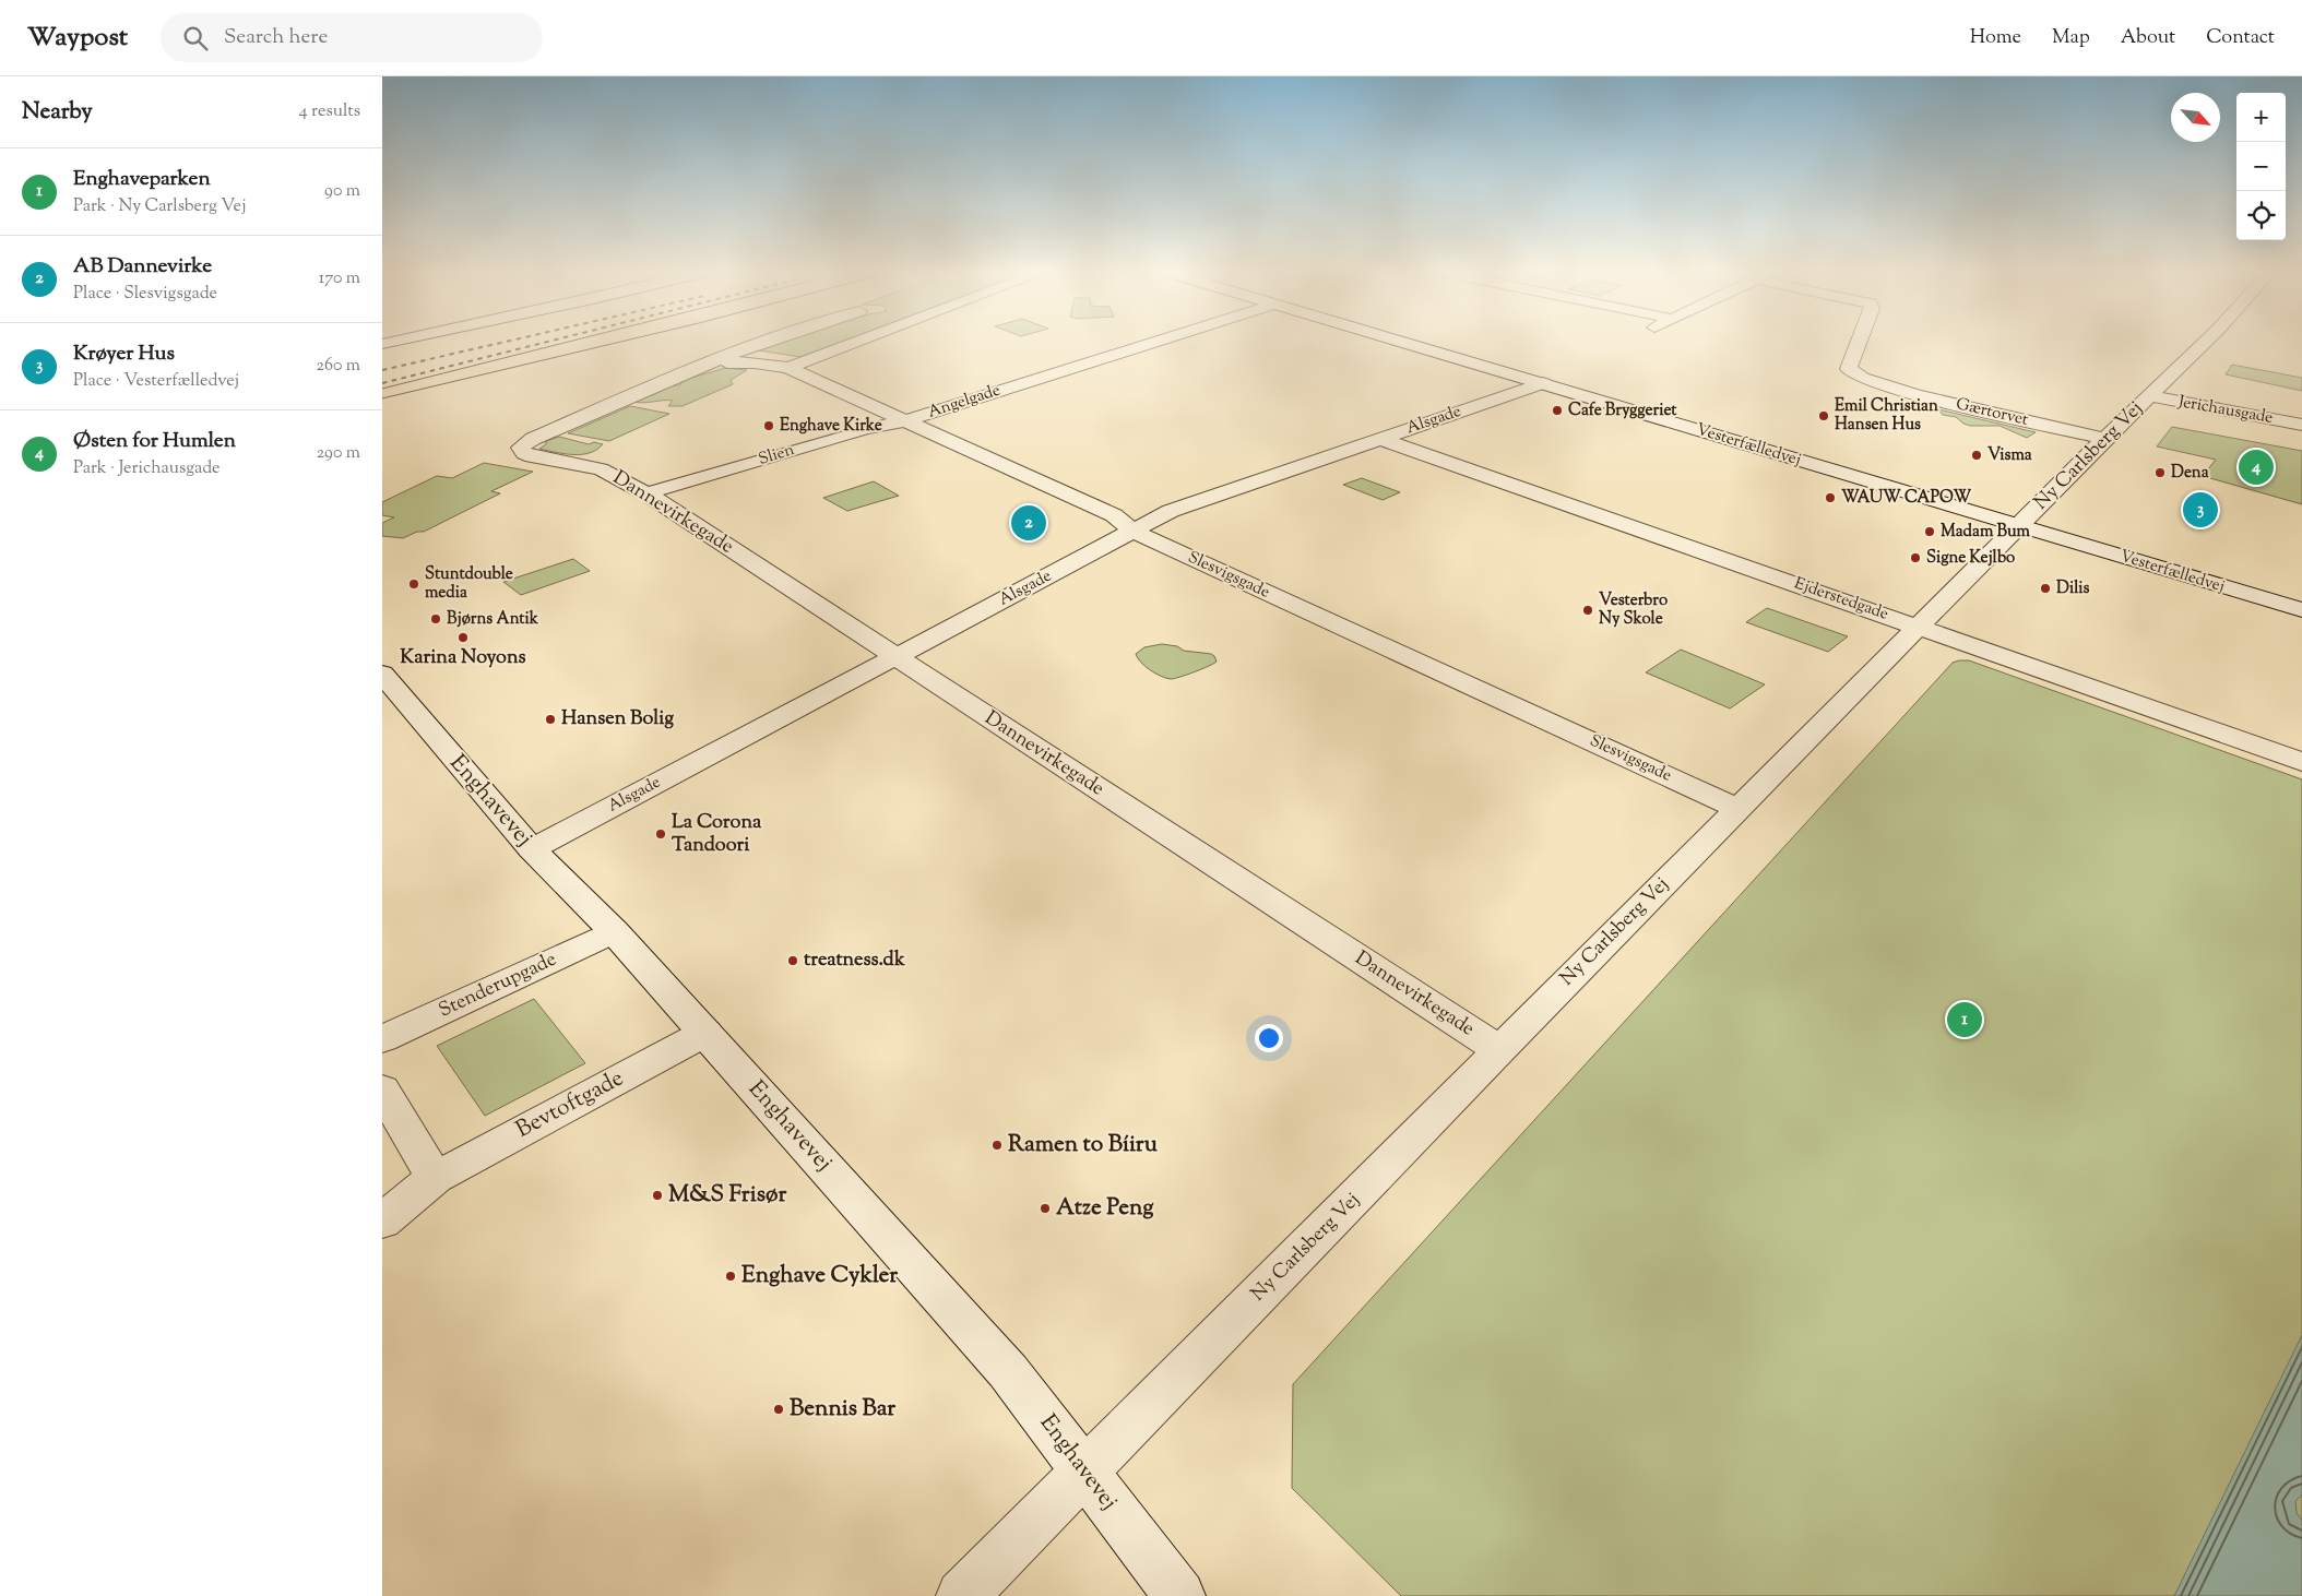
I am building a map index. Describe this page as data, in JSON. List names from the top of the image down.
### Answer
{
  "streets": {
    "street": [
      "Angelgade",
      "Jerichausgade",
      "Gærtorvet",
      "Alsgade",
      "Vesterfælledvej",
      "Slien",
      "Ny Carlsberg Vej",
      "Dannevirkegade",
      "Slesvigsgade",
      "Ejderstedgade",
      "Enghavevej",
      "Stenderupgade",
      "Bevtoftgade"
    ]
  },
  "crossings": [
    ["Angelgade", "Slien"],
    ["Angelgade", "Slesvigsgade"],
    ["Jerichausgade", "Ny Carlsberg Vej"],
    ["Gærtorvet", "Ny Carlsberg Vej"],
    ["Alsgade", "Vesterfælledvej"],
    ["Alsgade", "Dannevirkegade"],
    ["Alsgade", "Slesvigsgade"],
    ["Alsgade", "Ejderstedgade"],
    ["Alsgade", "Enghavevej"],
    ["Vesterfælledvej", "Ny Carlsberg Vej"],
    ["Slien", "Dannevirkegade"],
    ["Slien", "Slesvigsgade"],
    ["Ny Carlsberg Vej", "Dannevirkegade"],
    ["Ny Carlsberg Vej", "Slesvigsgade"],
    ["Ny Carlsberg Vej", "Ejderstedgade"],
    ["Ny Carlsberg Vej", "Enghavevej"],
    ["Dannevirkegade", "Slesvigsgade"],
    ["Enghavevej", "Stenderupgade"],
    ["Enghavevej", "Bevtoftgade"]
  ],
  "places": [
    "Cafe Bryggeriet",
    "Emil Christian Hansen Hus",
    "Enghave Kirke",
    "Visma",
    "Dena",
    "WAUW CAPOW",
    "Madam Bum",
    "Signe Kejlbo",
    "Stuntdouble media",
    "Dilis",
    "Vesterbro Ny Skole",
    "Bjørns Antik",
    "Karina Noyons",
    "Hansen Bolig",
    "La Corona Tandoori",
    "treatness.dk",
    "Ramen to Bíiru",
    "M&S Frisør",
    "Atze Peng",
    "Enghave Cykler",
    "Bennis Bar"
  ],
  "north": "bottom right",
  "page": {
    "header": "Waypost",
    "search": "Search here",
    "nav": [
      "Home",
      "Map",
      "About",
      "Contact"
    ],
    "heading": ["Nearby", "4 results"],
    "map_buttons": ["+", "−"],
    "list": [
      {
        "mark": "1",
        "name": "Enghaveparken",
        "note": "Park · Ny Carlsberg Vej",
        "value": "90 m"
      },
      {
        "mark": "2",
        "name": "AB Dannevirke",
        "note": "Place · Slesvigsgade",
        "value": "170 m"
      },
      {
        "mark": "3",
        "name": "Krøyer Hus",
        "note": "Place · Vesterfælledvej",
        "value": "260 m"
      },
      {
        "mark": "4",
        "name": "Østen for Humlen",
        "note": "Park · Jerichausgade",
        "value": "290 m"
      }
    ],
    "pins": [
      "4",
      "3",
      "2",
      "1"
    ]
  }
}
